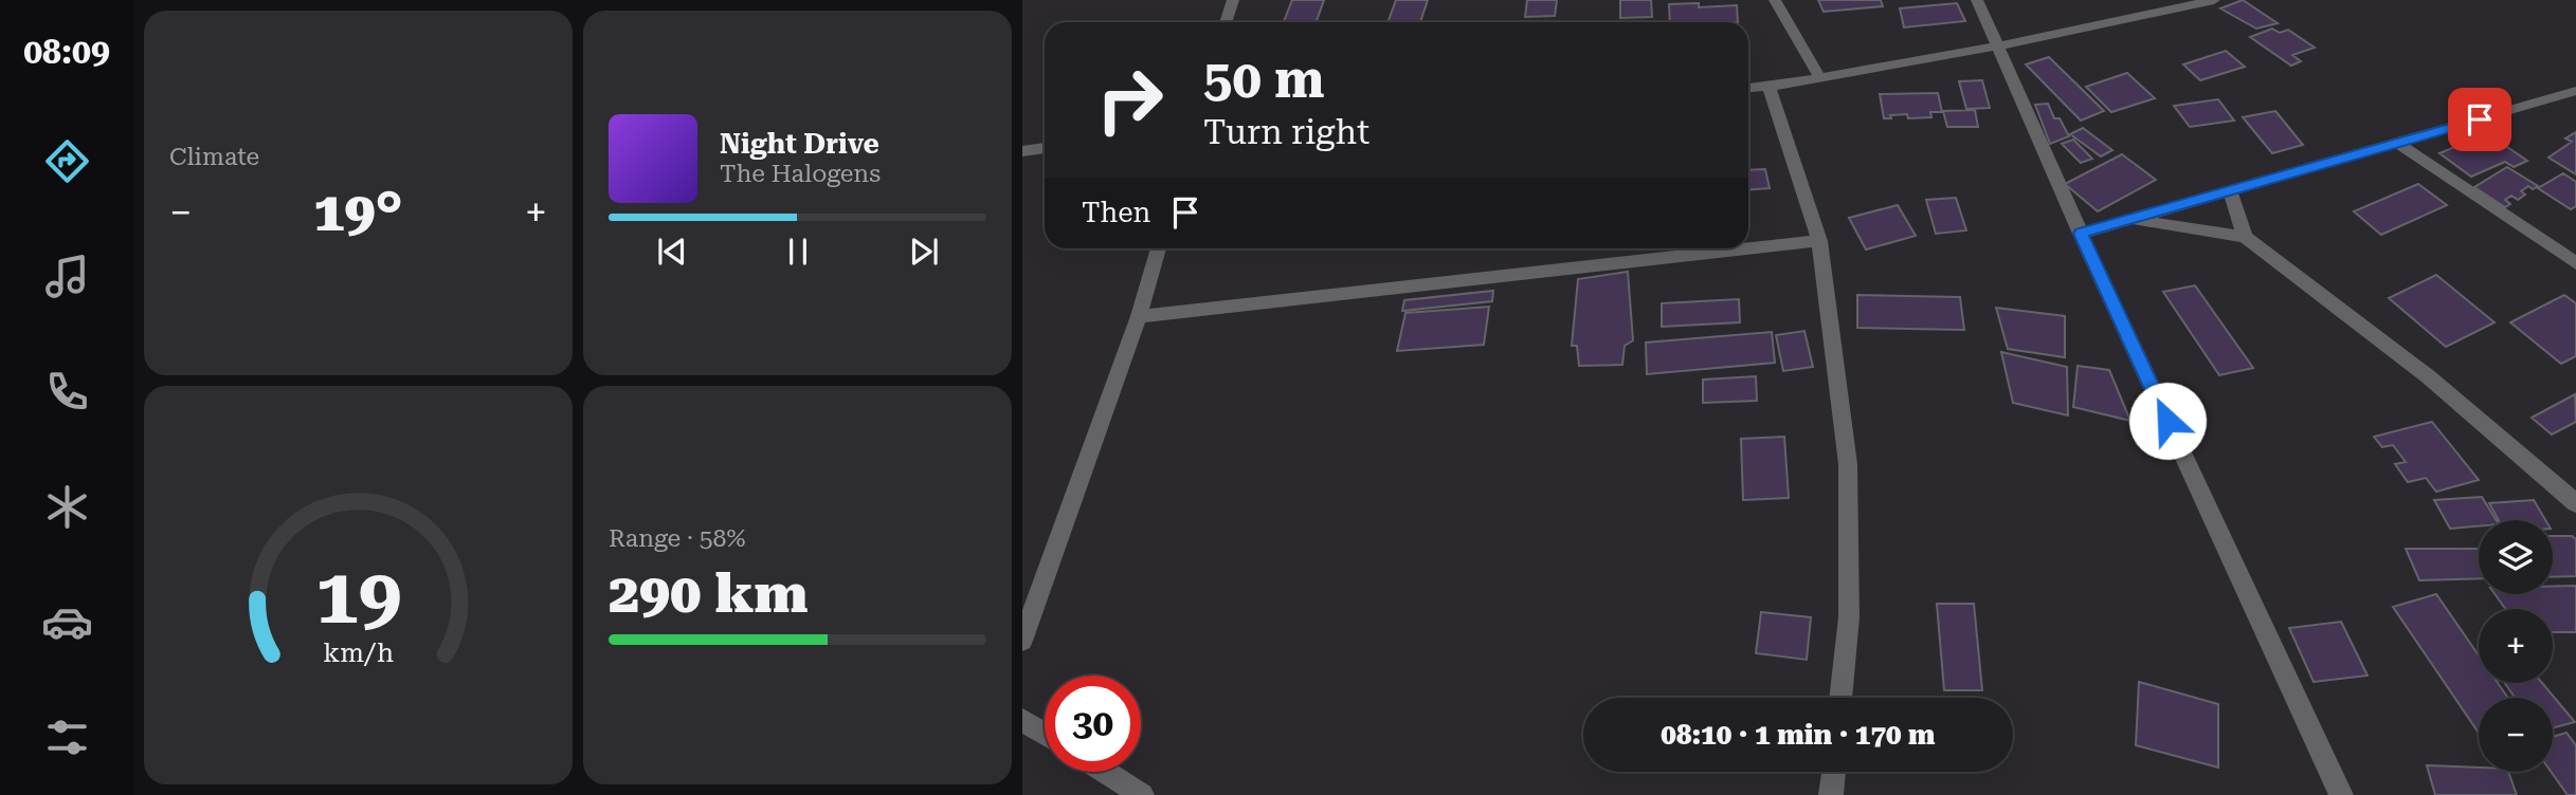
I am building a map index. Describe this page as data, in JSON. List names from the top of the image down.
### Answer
{
  "page": {
    "tabs": "08:09",
    "tile": [
      "Climate",
      ["Range · 58%", "290 km"]
    ],
    "turn": ["50 m", "Turn right"],
    "song": ["Night Drive", "The Halogens"],
    "then": "Then",
    "heat": ["−", "19°", "+"],
    "map_buttons": ["+", "−"],
    "limit": "30",
    "trip": "08:10 · 1 min · 170 m",
    "gauge": ["19", "km/h"]
  }
}
